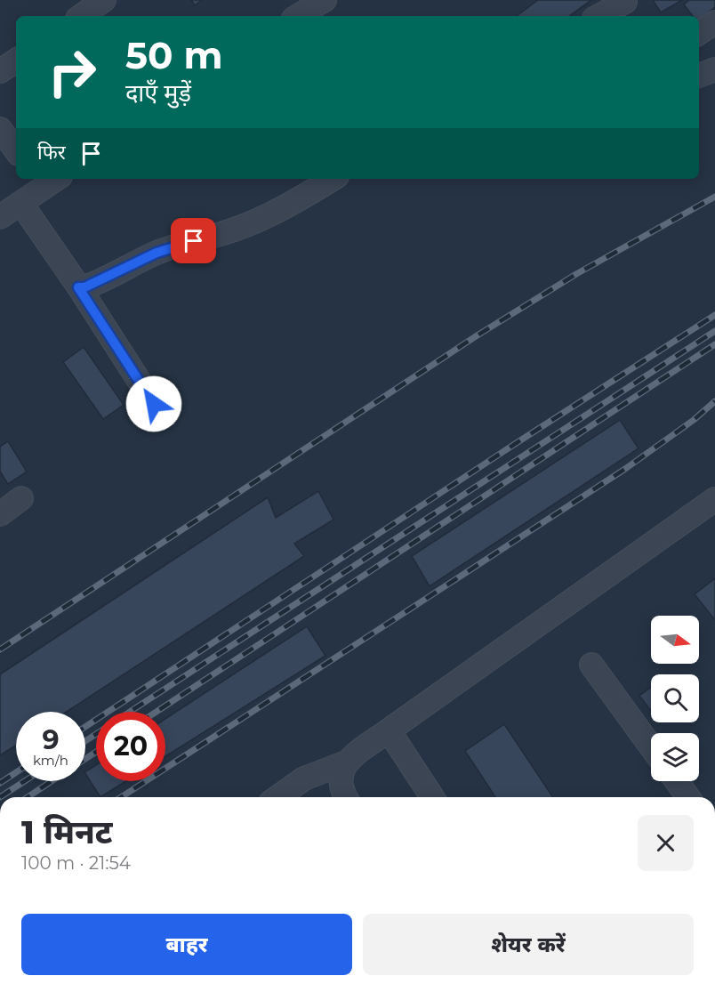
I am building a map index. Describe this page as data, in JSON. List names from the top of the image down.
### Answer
{
  "north": "right",
  "page": {
    "turn": ["50 m", "दाएँ मुड़ें"],
    "then": "फिर",
    "speed": "9 km/h",
    "limit": "20",
    "heading": ["1 मिनट", "100 m · 21:54"],
    "buttons": ["बाहर", "शेयर करें"]
  }
}
